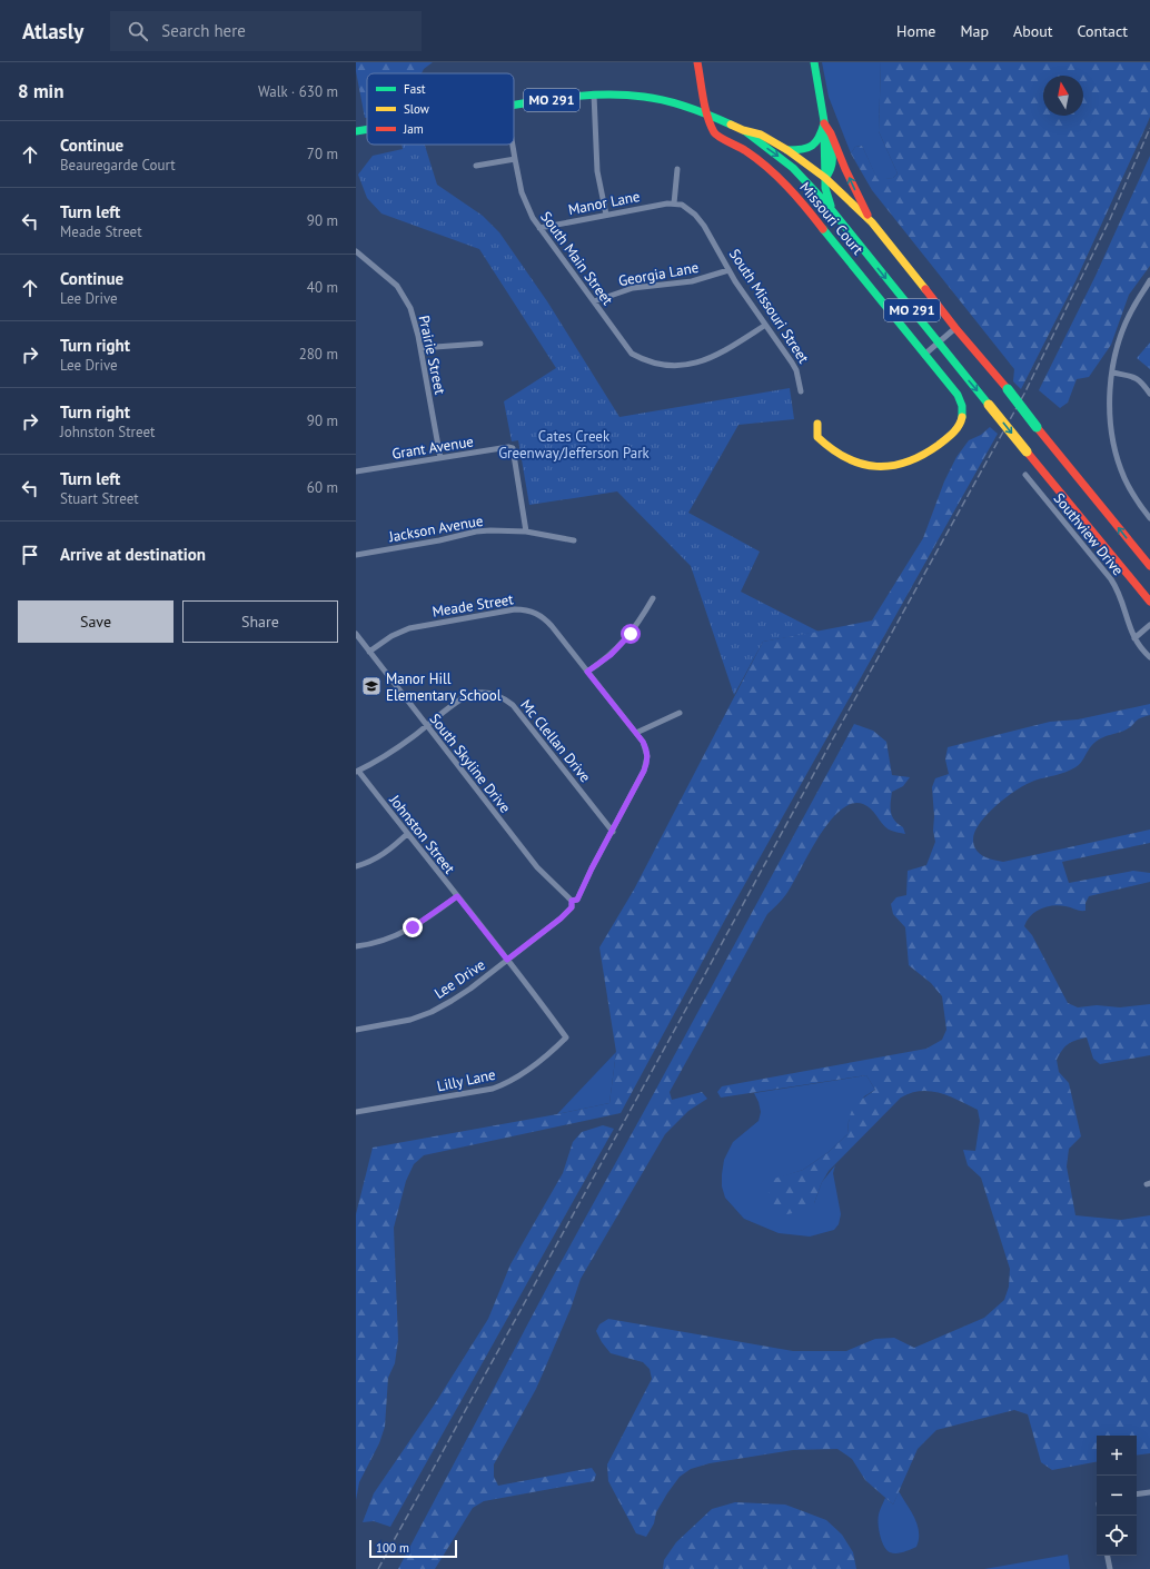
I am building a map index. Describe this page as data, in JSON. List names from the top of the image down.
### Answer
{
  "streets": {
    "main road": ["MO 291", "Missouri Court"],
    "street": [
      "Manor Lane",
      "South Main Street",
      "Georgia Lane",
      "South Missouri Street",
      "Prairie Street",
      "Grant Avenue",
      "Jackson Avenue",
      "Southview Drive",
      "Meade Street",
      "Mc Clellan Drive",
      "South Skyline Drive",
      "Johnston Street",
      "Lee Drive",
      "Lilly Lane"
    ]
  },
  "crossings": [
    ["MO 291", "Missouri Court"],
    ["Manor Lane", "South Main Street"],
    ["Manor Lane", "South Missouri Street"],
    ["South Main Street", "Georgia Lane"],
    ["South Main Street", "South Missouri Street"],
    ["Georgia Lane", "South Missouri Street"],
    ["Prairie Street", "Grant Avenue"],
    ["Grant Avenue", "Jackson Avenue"],
    ["Meade Street", "South Skyline Drive"],
    ["Meade Street", "Lee Drive"],
    ["Mc Clellan Drive", "South Skyline Drive"],
    ["Mc Clellan Drive", "Johnston Street"],
    ["Mc Clellan Drive", "Lee Drive"],
    ["South Skyline Drive", "Lee Drive"],
    ["Johnston Street", "Lee Drive"],
    ["Johnston Street", "Lilly Lane"]
  ],
  "parks": ["Cates Creek Greenway/Jefferson Park"],
  "places": {
    "school or university": ["Manor Hill Elementary School"]
  },
  "legend": ["Fast", "Slow", "Jam"],
  "scale_bar": "100 m",
  "north": "top",
  "page": {
    "header": "Atlasly",
    "search": "Search here",
    "nav": [
      "Home",
      "Map",
      "About",
      "Contact"
    ],
    "heading": ["8 min", "Walk · 630 m"],
    "list": [
      ["Continue", "Beauregarde Court", "70 m"],
      ["Turn left", "Meade Street", "90 m"],
      ["Continue", "Lee Drive", "40 m"],
      ["Turn right", "Lee Drive", "280 m"],
      ["Turn right", "Johnston Street", "90 m"],
      ["Turn left", "Stuart Street", "60 m"],
      "Arrive at destination"
    ],
    "buttons": ["Save", "Share"],
    "map_buttons": ["+", "−"],
    "scale": "100 m"
  }
}
